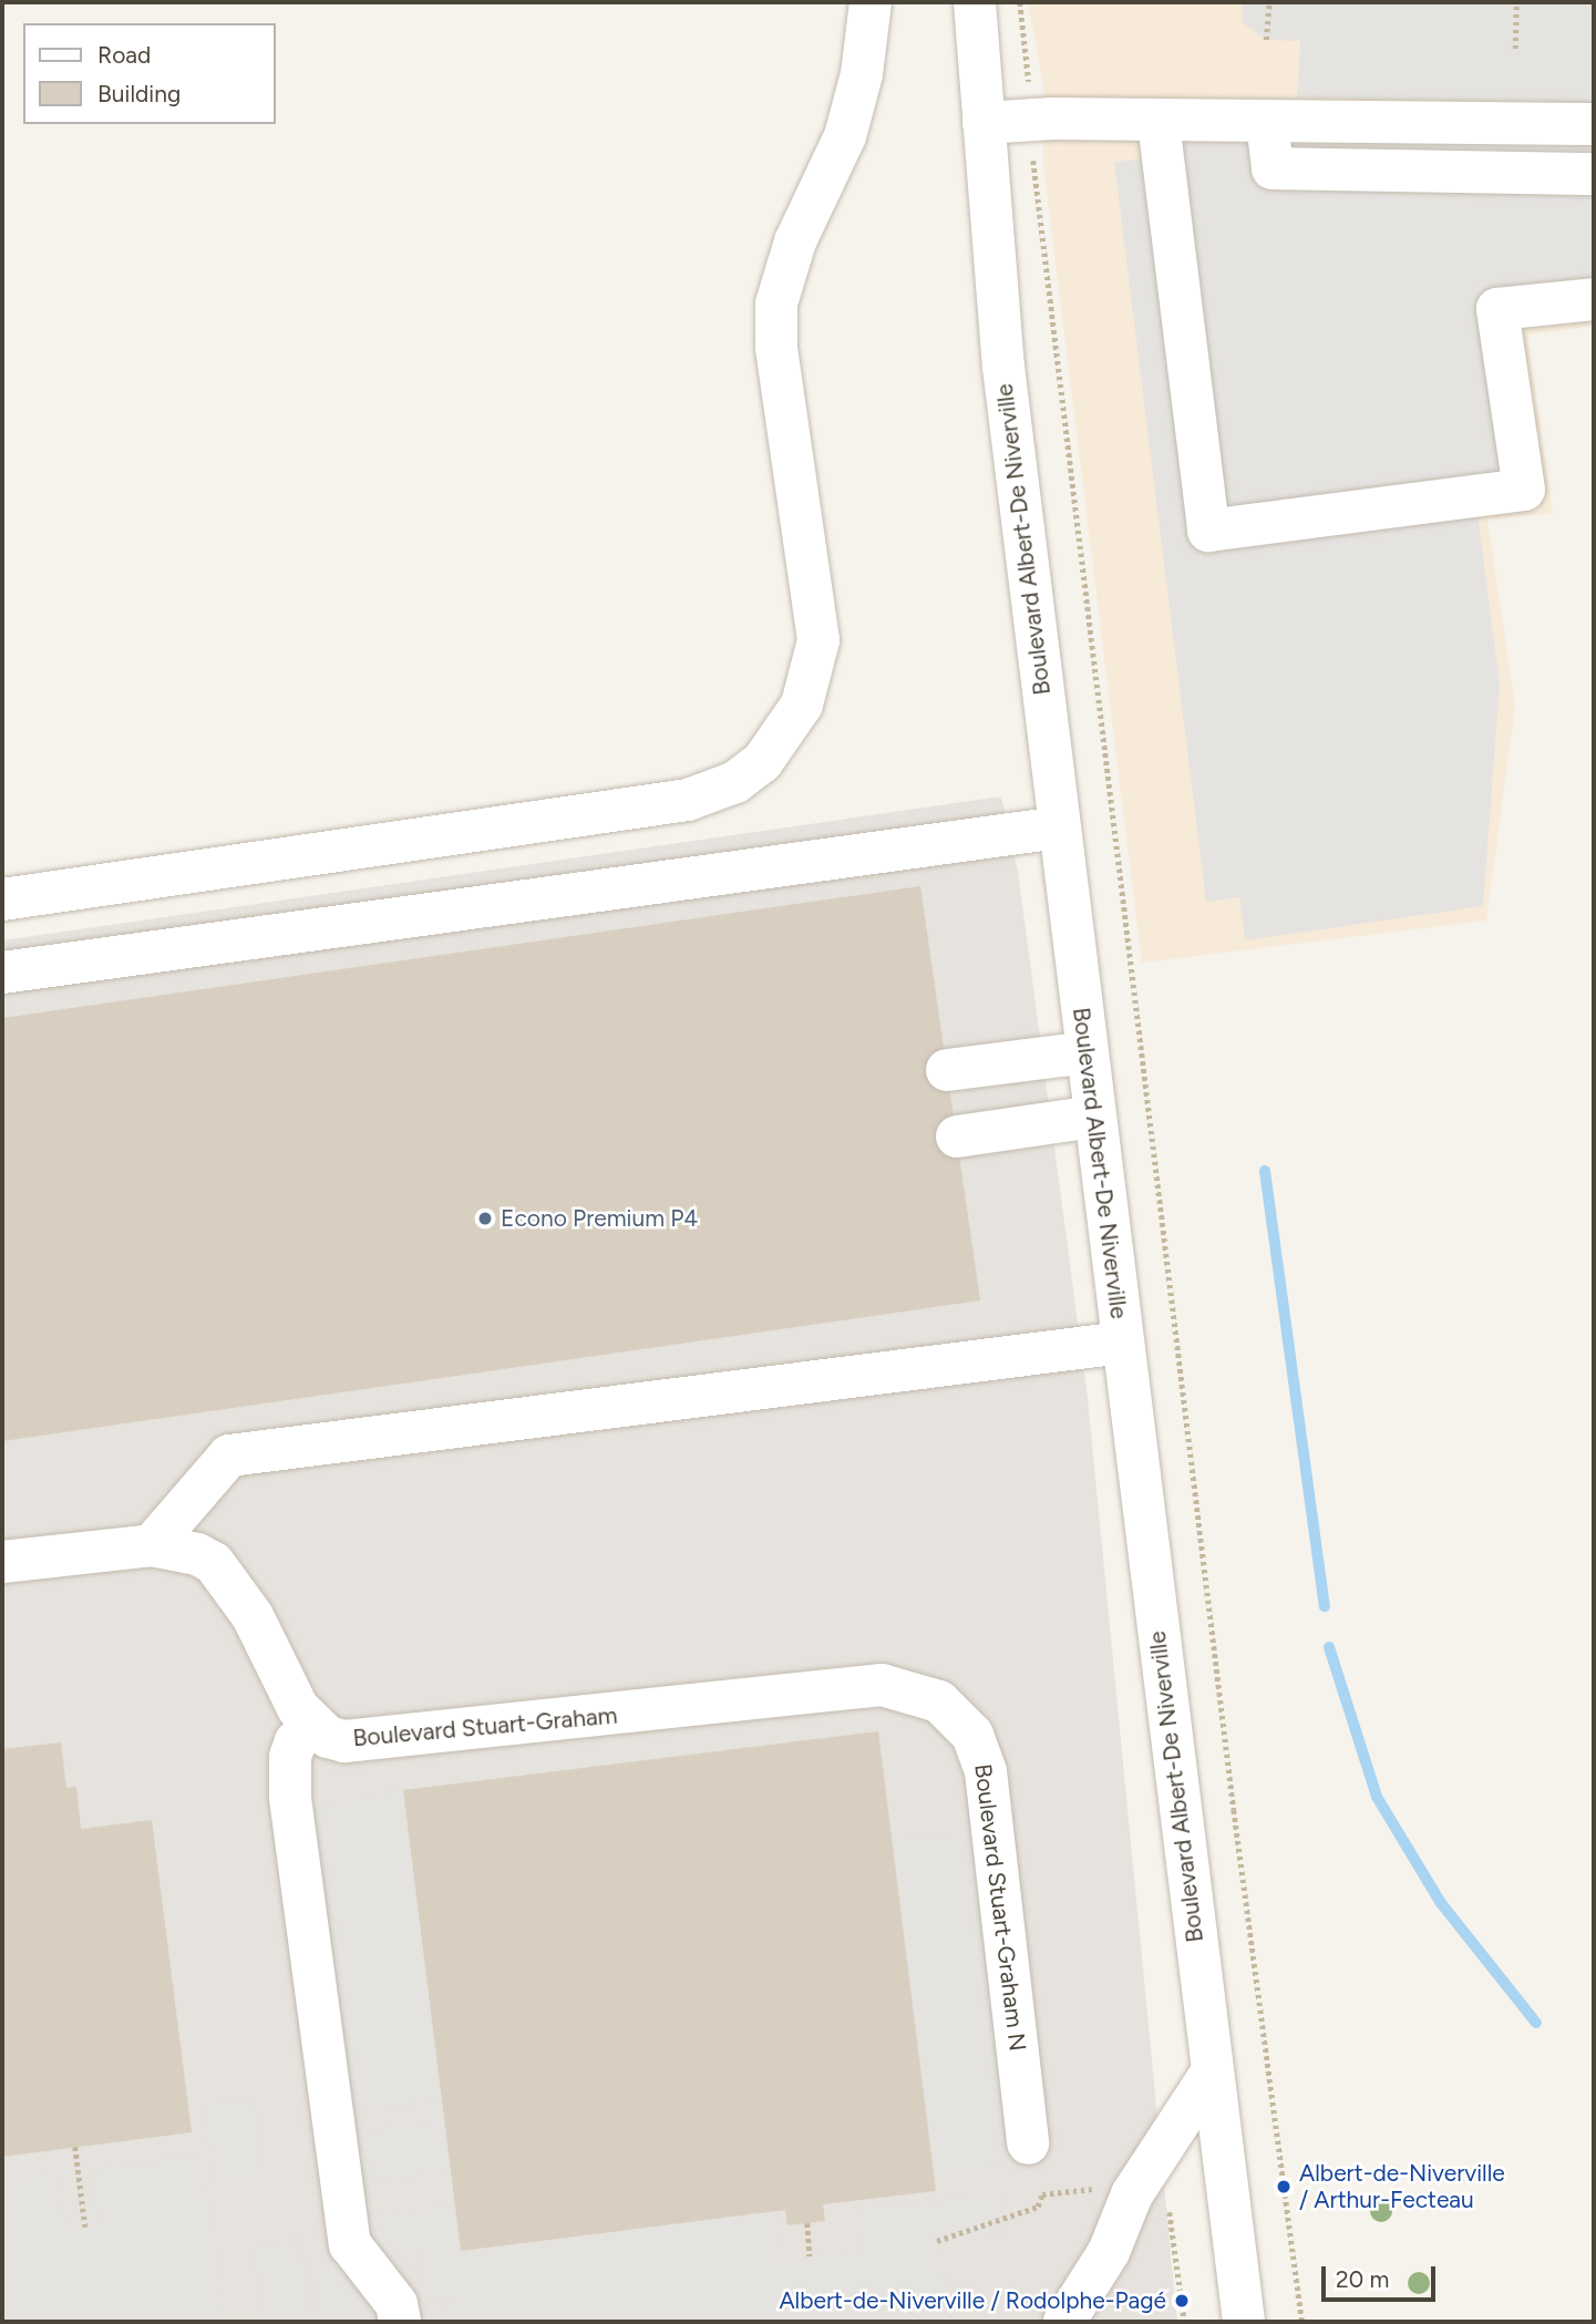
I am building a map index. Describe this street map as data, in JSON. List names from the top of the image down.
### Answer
{
  "streets": {
    "street": ["Boulevard Albert-De Niverville", "Boulevard Stuart-Graham", "Boulevard Stuart-Graham N"]
  },
  "crossings": [
    ["Boulevard Stuart-Graham", "Boulevard Stuart-Graham N"]
  ],
  "places": ["Econo Premium P4", "Albert-de-Niverville / Arthur-Fecteau", "Albert-de-Niverville / Rodolphe-Pagé"],
  "legend": ["Road", "Building"],
  "scale_bar": "20 m"
}
